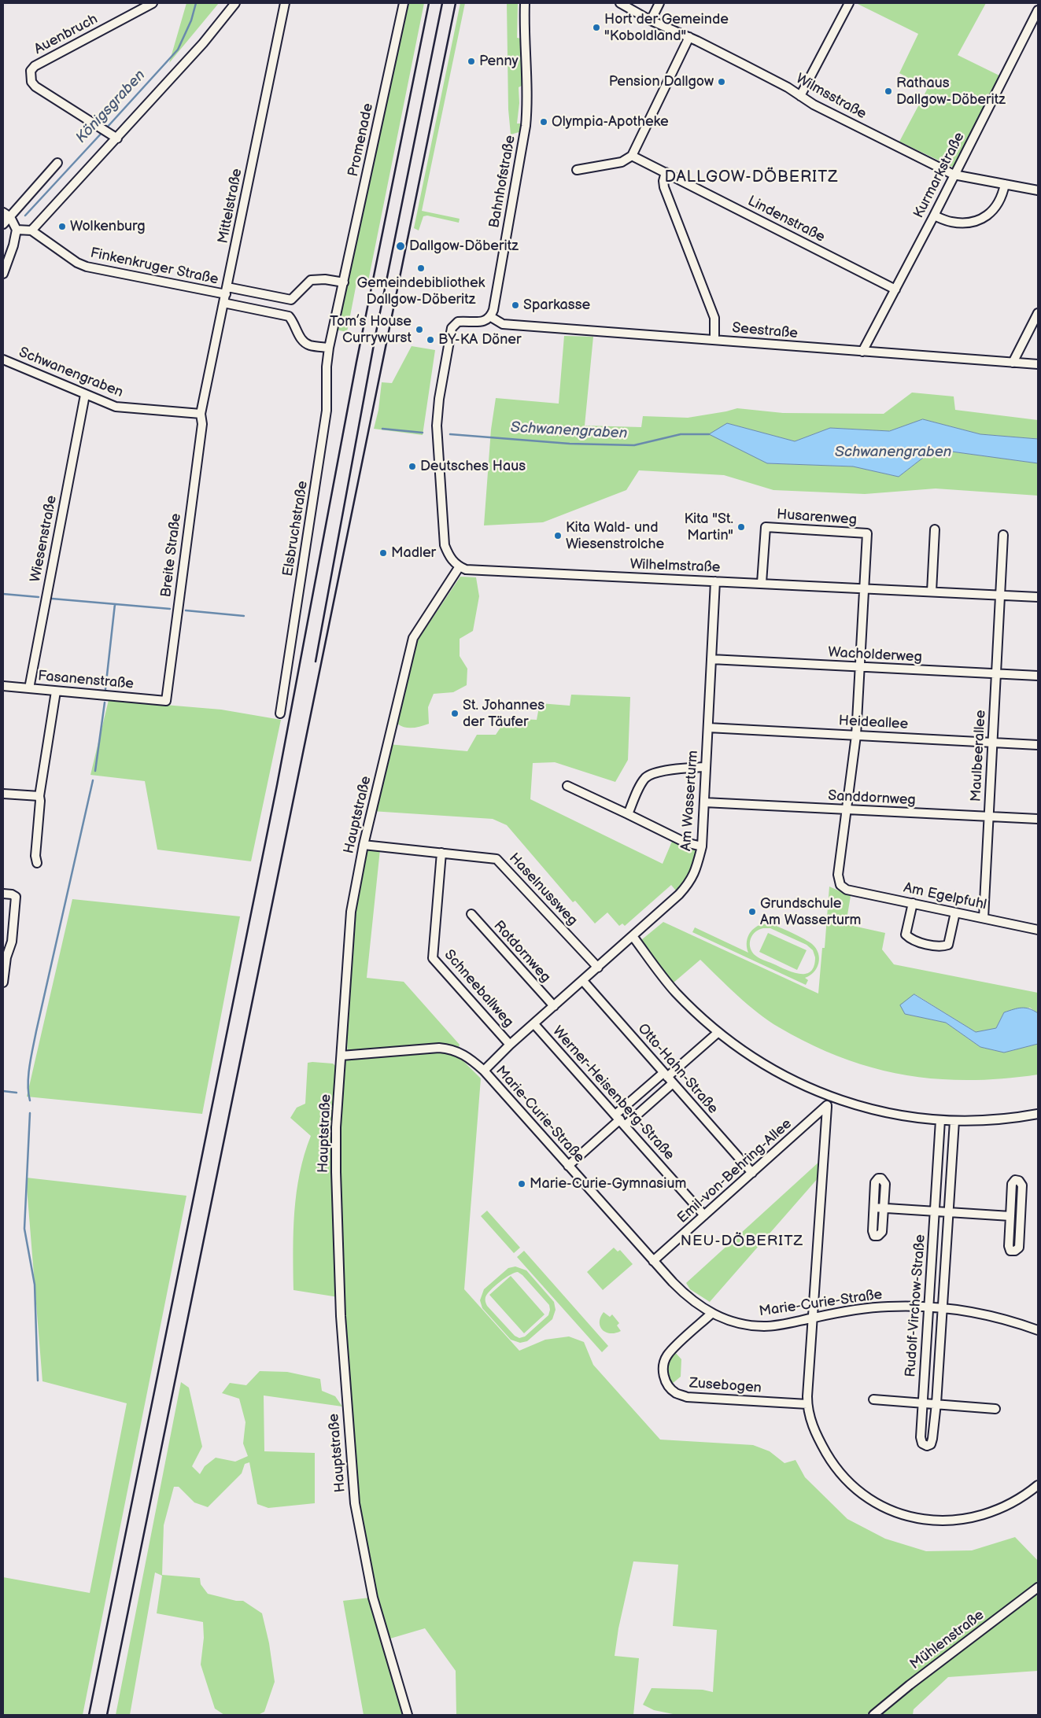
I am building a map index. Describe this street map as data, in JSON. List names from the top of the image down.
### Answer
{
  "streets": {
    "street": [
      "Auenbruch",
      "Wilmsstraße",
      "Promenade",
      "Kurmarkstraße",
      "Bahnhofstraße",
      "Mittelstraße",
      "Lindenstraße",
      "Finkenkruger Straße",
      "Seestraße",
      "Schwanengraben",
      "Husarenweg",
      "Elsbruchstraße",
      "Wiesenstraße",
      "Breite Straße",
      "Wilhelmstraße",
      "Wacholderweg",
      "Fasanenstraße",
      "Heideallee",
      "Maulbeerallee",
      "Sanddornweg",
      "Am Wasserturm",
      "Hauptstraße",
      "Haselnussweg",
      "Am Egelpfuhl",
      "Rotdornweg",
      "Schneeballweg",
      "Otto-Hahn-Straße",
      "Werner-Heisenberg-Straße",
      "Marie-Curie-Straße",
      "Emil-von-Behring-Allee",
      "Rudolf-Virchow-Straße",
      "Zusebogen",
      "Mühlenstraße"
    ]
  },
  "crossings": [
    ["Wilmsstraße", "Kurmarkstraße"],
    ["Promenade", "Finkenkruger Straße"],
    ["Promenade", "Elsbruchstraße"],
    ["Kurmarkstraße", "Lindenstraße"],
    ["Kurmarkstraße", "Seestraße"],
    ["Bahnhofstraße", "Seestraße"],
    ["Mittelstraße", "Finkenkruger Straße"],
    ["Mittelstraße", "Schwanengraben"],
    ["Mittelstraße", "Breite Straße"],
    ["Finkenkruger Straße", "Elsbruchstraße"],
    ["Schwanengraben", "Wiesenstraße"],
    ["Schwanengraben", "Breite Straße"],
    ["Husarenweg", "Wilhelmstraße"],
    ["Wiesenstraße", "Fasanenstraße"],
    ["Breite Straße", "Fasanenstraße"],
    ["Wilhelmstraße", "Maulbeerallee"],
    ["Wilhelmstraße", "Am Wasserturm"],
    ["Wilhelmstraße", "Hauptstraße"],
    ["Wacholderweg", "Maulbeerallee"],
    ["Wacholderweg", "Am Wasserturm"],
    ["Heideallee", "Maulbeerallee"],
    ["Heideallee", "Am Wasserturm"],
    ["Maulbeerallee", "Sanddornweg"],
    ["Maulbeerallee", "Am Egelpfuhl"],
    ["Sanddornweg", "Am Wasserturm"],
    ["Sanddornweg", "Am Egelpfuhl"],
    ["Am Wasserturm", "Haselnussweg"],
    ["Am Wasserturm", "Rotdornweg"],
    ["Am Wasserturm", "Schneeballweg"],
    ["Am Wasserturm", "Otto-Hahn-Straße"],
    ["Am Wasserturm", "Werner-Heisenberg-Straße"],
    ["Am Wasserturm", "Marie-Curie-Straße"],
    ["Hauptstraße", "Haselnussweg"],
    ["Hauptstraße", "Marie-Curie-Straße"],
    ["Haselnussweg", "Schneeballweg"],
    ["Otto-Hahn-Straße", "Emil-von-Behring-Allee"],
    ["Werner-Heisenberg-Straße", "Emil-von-Behring-Allee"],
    ["Marie-Curie-Straße", "Emil-von-Behring-Allee"],
    ["Marie-Curie-Straße", "Rudolf-Virchow-Straße"],
    ["Marie-Curie-Straße", "Zusebogen"]
  ],
  "districts": ["DALLGOW-DÖBERITZ", "NEU-DÖBERITZ"],
  "water": ["Königsgraben", "Schwanengraben"],
  "places": [
    "Hort der Gemeinde \"Koboldland\"",
    "Penny",
    "Pension Dallgow",
    "Rathaus Dallgow-Döberitz",
    "Olympia-Apotheke",
    "Wolkenburg",
    "Dallgow-Döberitz",
    "Gemeindebibliothek Dallgow-Döberitz",
    "Sparkasse",
    "Tom’s House Currywurst",
    "BY-KA Döner",
    "Deutsches Haus",
    "Kita \"St. Martin\"",
    "Kita Wald- und Wiesenstrolche",
    "Madler",
    "St. Johannes der Täufer",
    "Grundschule Am Wasserturm",
    "Marie-Curie-Gymnasium"
  ]
}
